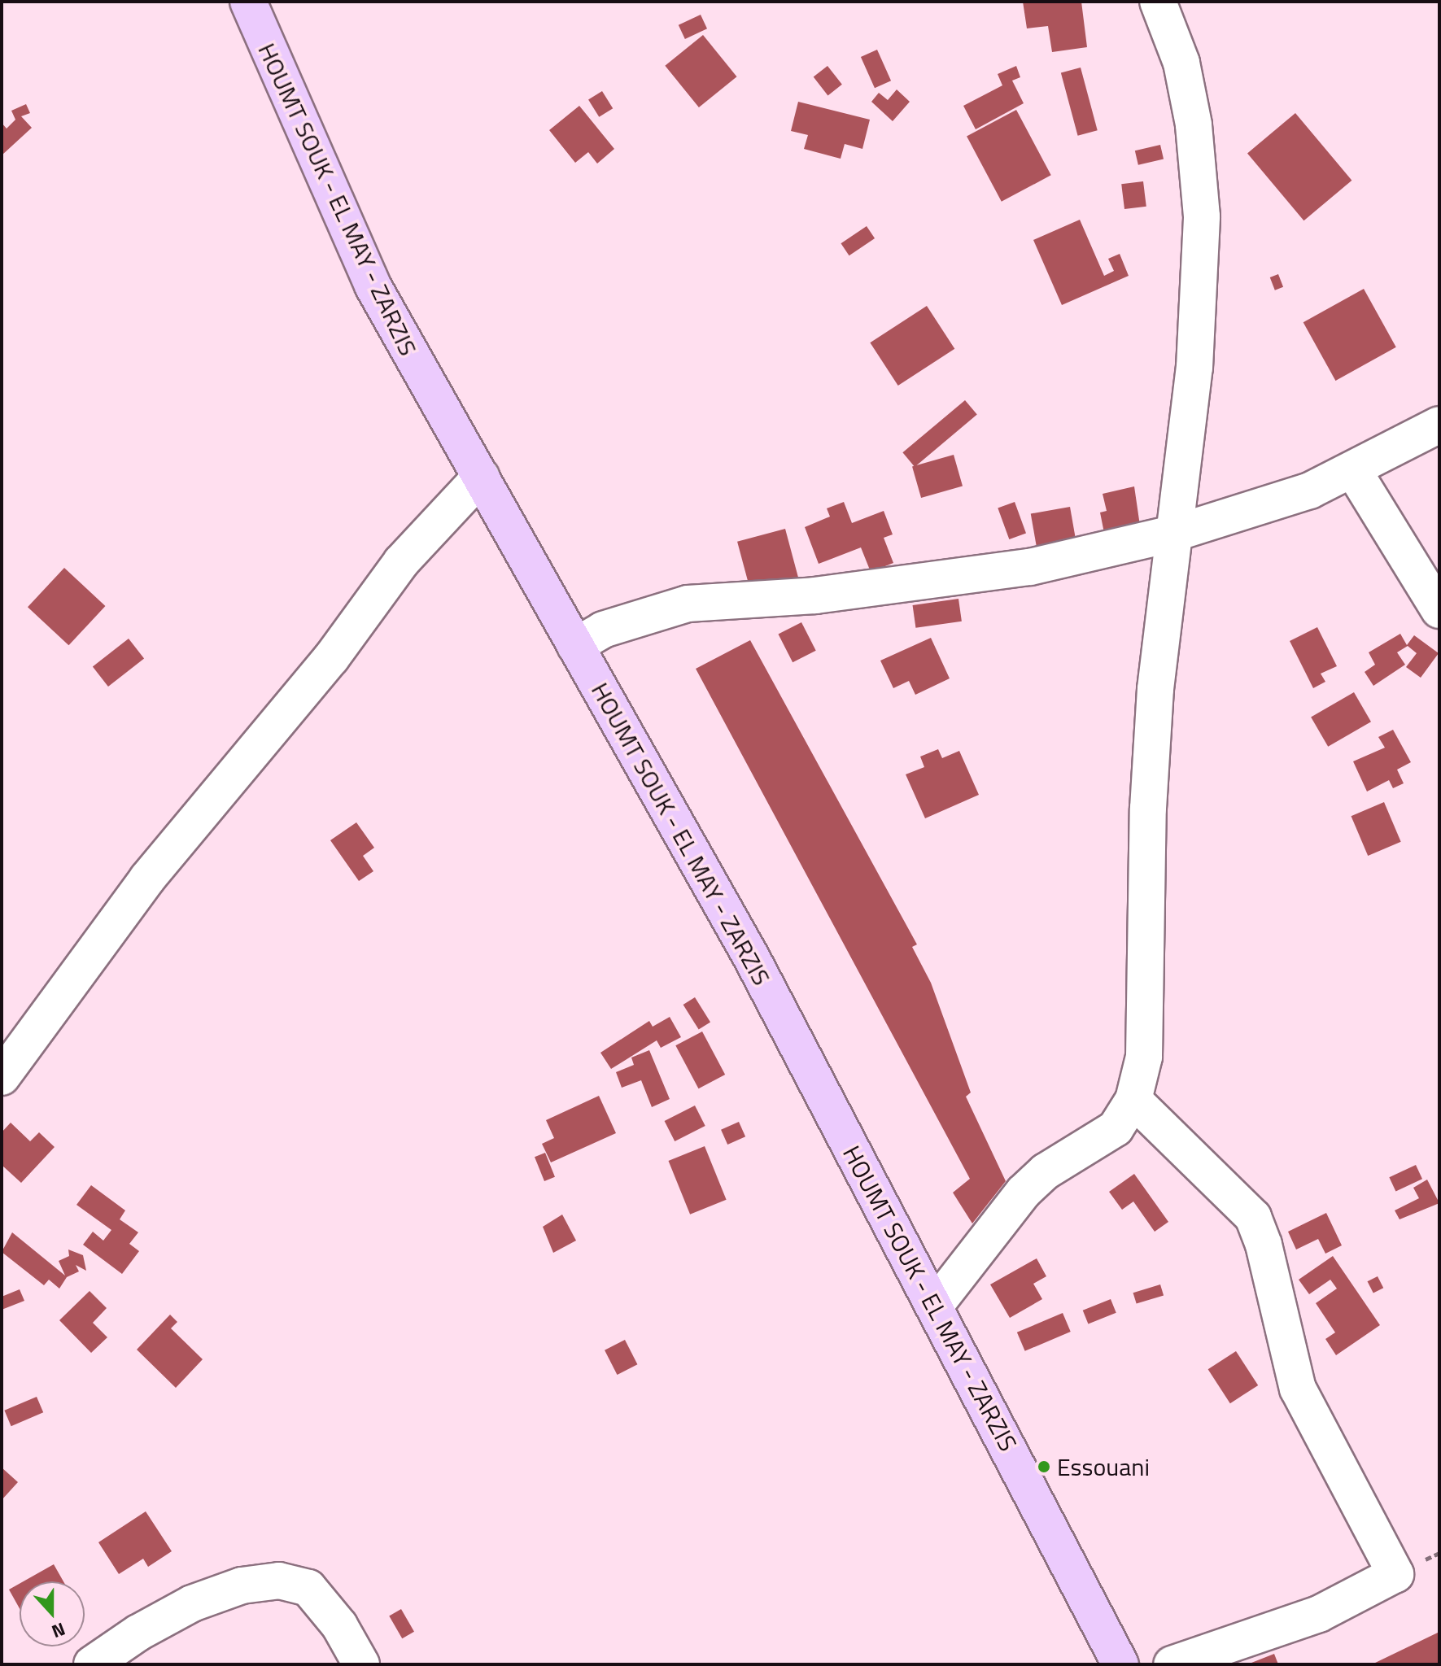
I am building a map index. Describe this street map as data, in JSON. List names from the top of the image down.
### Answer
{
  "streets": {
    "main road": ["HOUMT SOUK - EL MAY - ZARZIS"]
  },
  "places": ["Essouani"],
  "north": "bottom"
}
